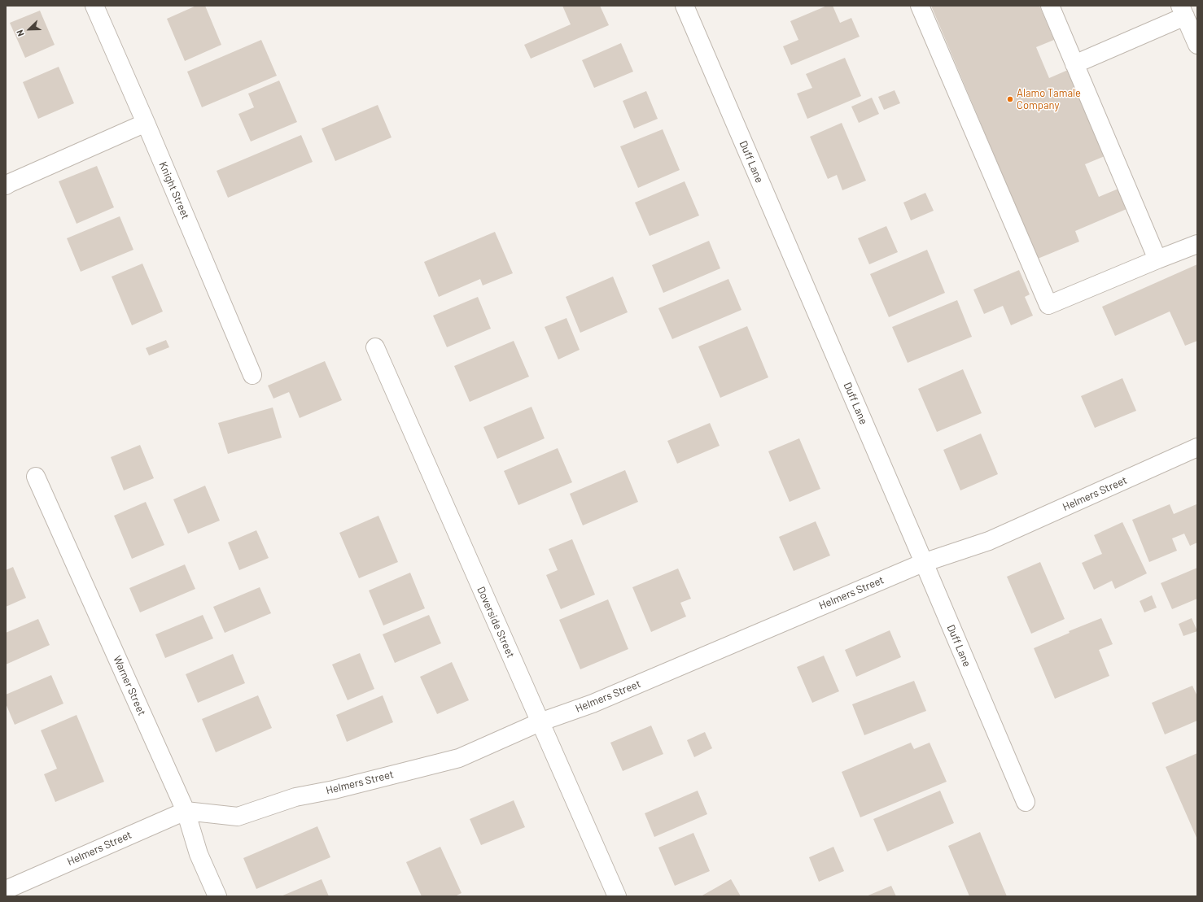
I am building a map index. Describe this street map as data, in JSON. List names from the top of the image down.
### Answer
{
  "streets": {
    "street": [
      "Duff Lane",
      "Knight Street",
      "Helmers Street",
      "Doverside Street",
      "Warner Street"
    ]
  },
  "crossings": [
    ["Duff Lane", "Helmers Street"],
    ["Helmers Street", "Doverside Street"],
    ["Helmers Street", "Warner Street"]
  ],
  "places": ["Alamo Tamale Company"],
  "north": "bottom left"
}
